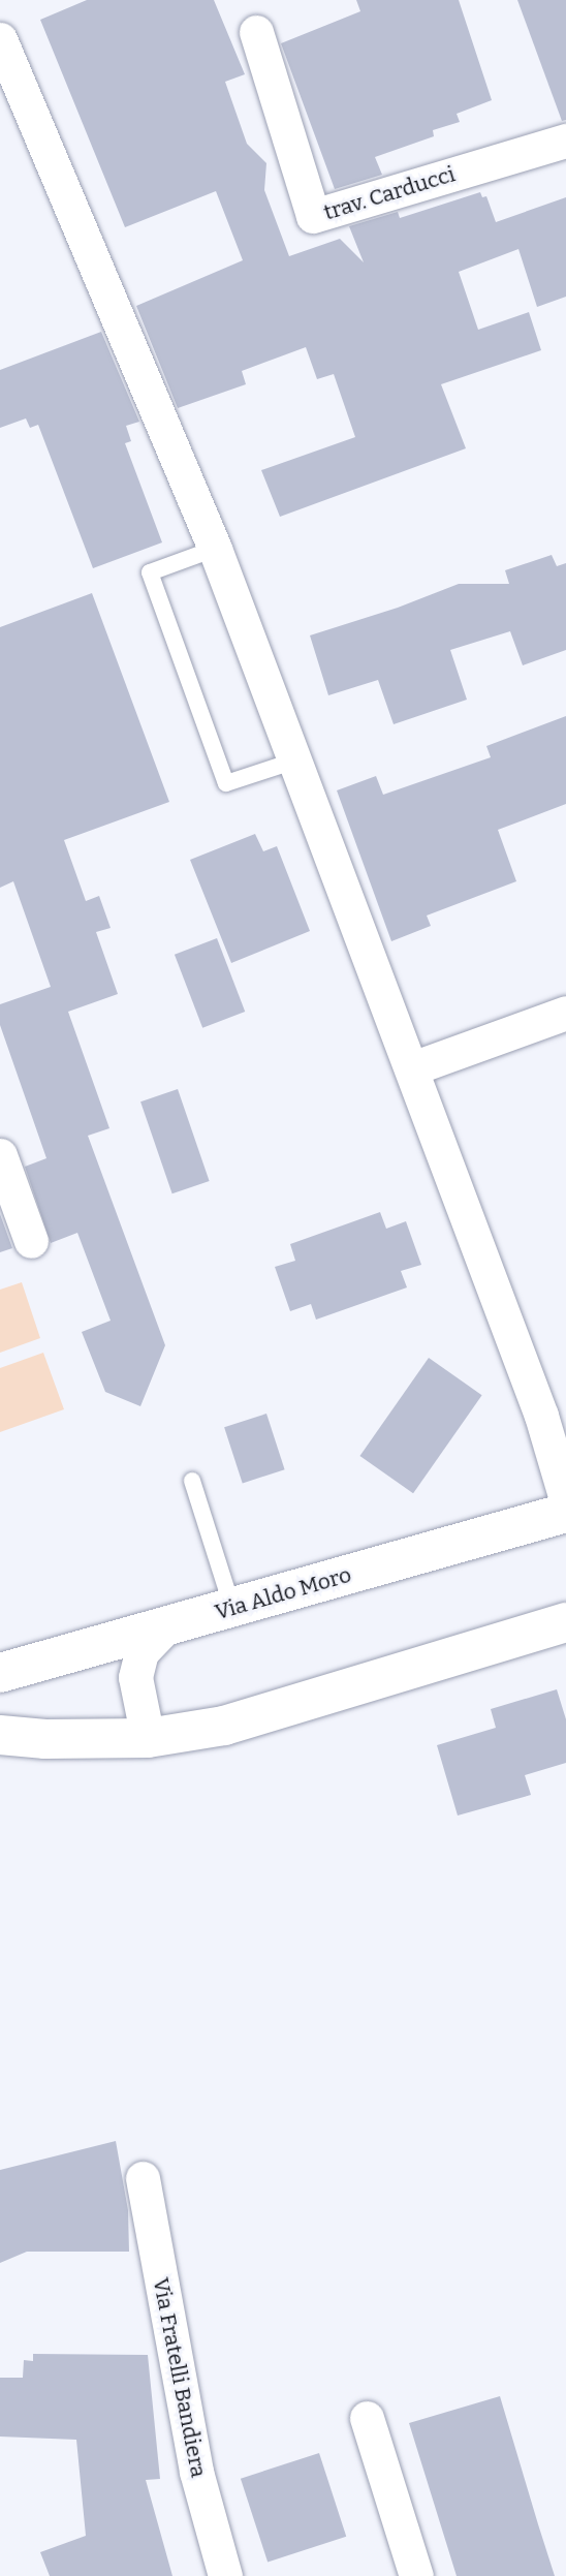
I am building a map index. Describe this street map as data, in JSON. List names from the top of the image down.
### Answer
{
  "streets": {
    "street": ["trav. Carducci", "Via Aldo Moro", "Via Fratelli Bandiera"]
  }
}
